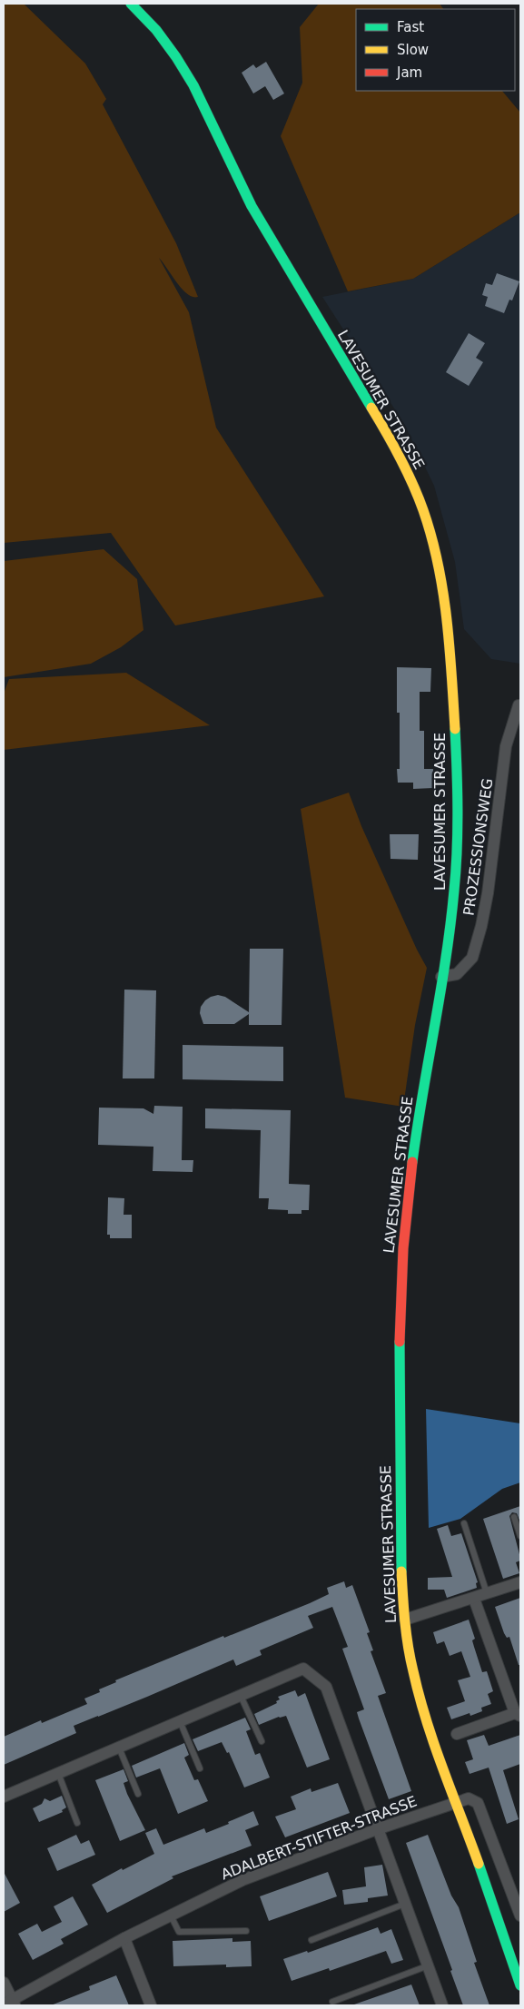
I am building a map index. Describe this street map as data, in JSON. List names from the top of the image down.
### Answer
{
  "streets": {
    "street": ["LAVESUMER STRASSE", "PROZESSIONSWEG", "ADALBERT-STIFTER-STRASSE"]
  },
  "crossings": [
    ["LAVESUMER STRASSE", "PROZESSIONSWEG"],
    ["LAVESUMER STRASSE", "ADALBERT-STIFTER-STRASSE"]
  ],
  "legend": ["Fast", "Slow", "Jam"]
}
